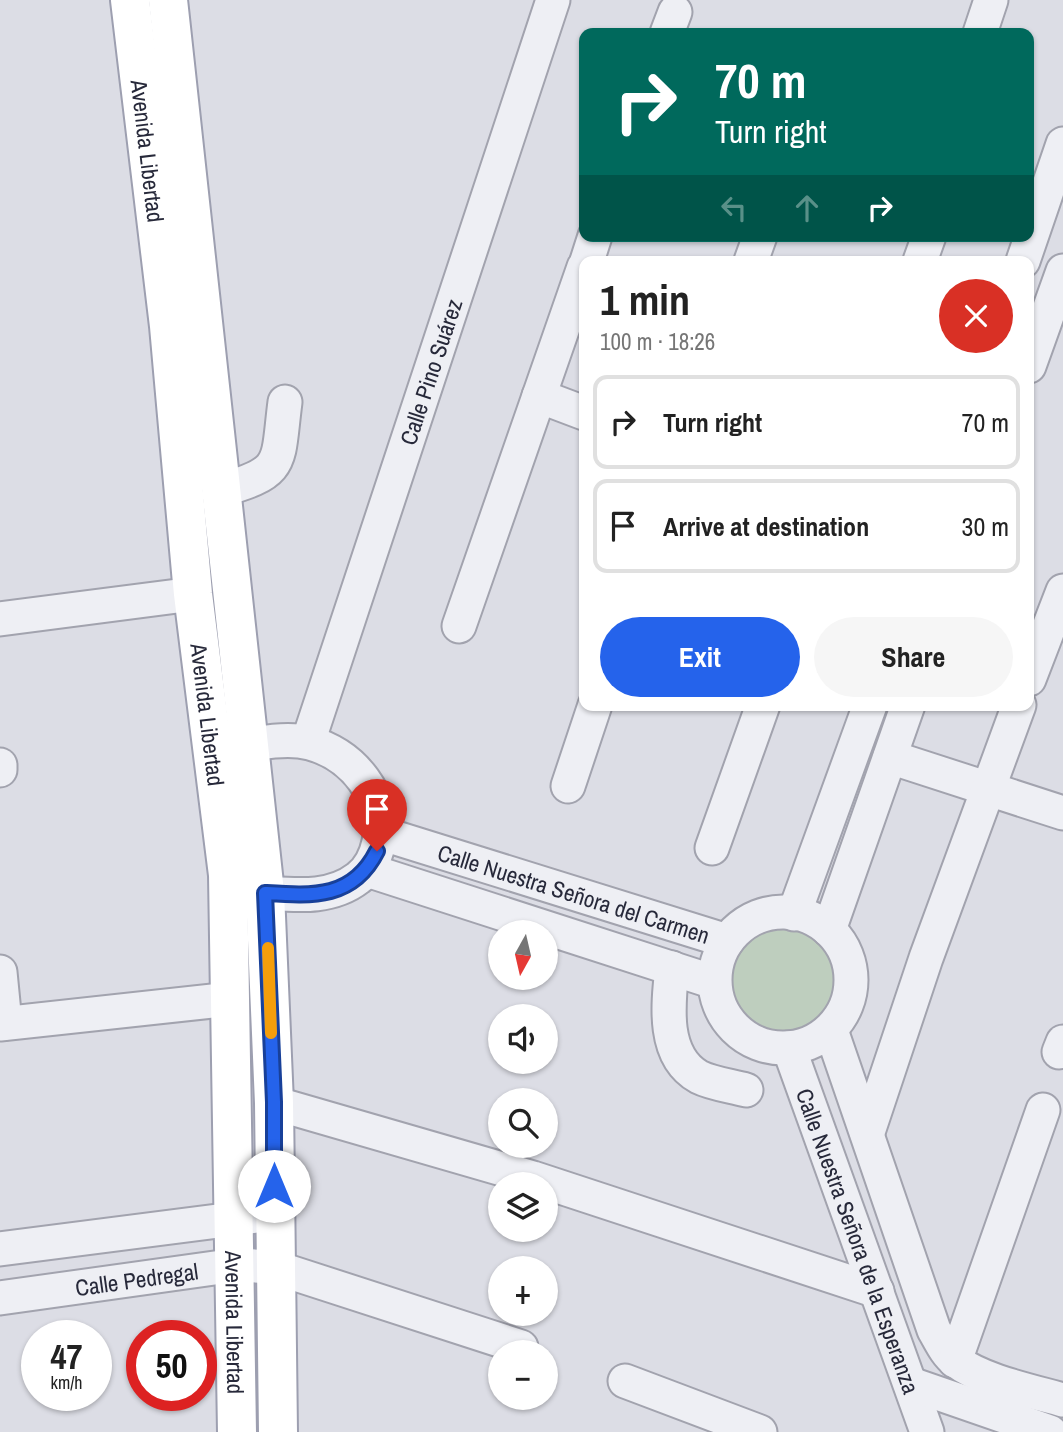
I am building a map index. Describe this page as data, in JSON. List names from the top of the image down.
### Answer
{
  "streets": {
    "main road": ["Avenida Libertad"],
    "street": [
      "Calle Pino Suárez",
      "Calle Nuestra Señora del Carmen",
      "Calle Nuestra Señora de la Esperanza",
      "Calle Pedregal"
    ]
  },
  "crossings": [
    ["Avenida Libertad", "Calle Pino Suárez"],
    ["Avenida Libertad", "Calle Nuestra Señora del Carmen"],
    ["Avenida Libertad", "Calle Pedregal"],
    ["Calle Pino Suárez", "Calle Nuestra Señora del Carmen"],
    ["Calle Nuestra Señora del Carmen", "Calle Nuestra Señora de la Esperanza"]
  ],
  "north": "bottom",
  "page": {
    "turn": ["70 m", "Turn right"],
    "heading": ["1 min", "100 m · 18:26"],
    "list": [
      {
        "name": "Turn right",
        "value": "70 m"
      },
      {
        "name": "Arrive at destination",
        "value": "30 m"
      }
    ],
    "buttons": ["Exit", "Share"],
    "map_buttons": ["+", "−"],
    "speed": "47 km/h",
    "limit": "50"
  }
}
